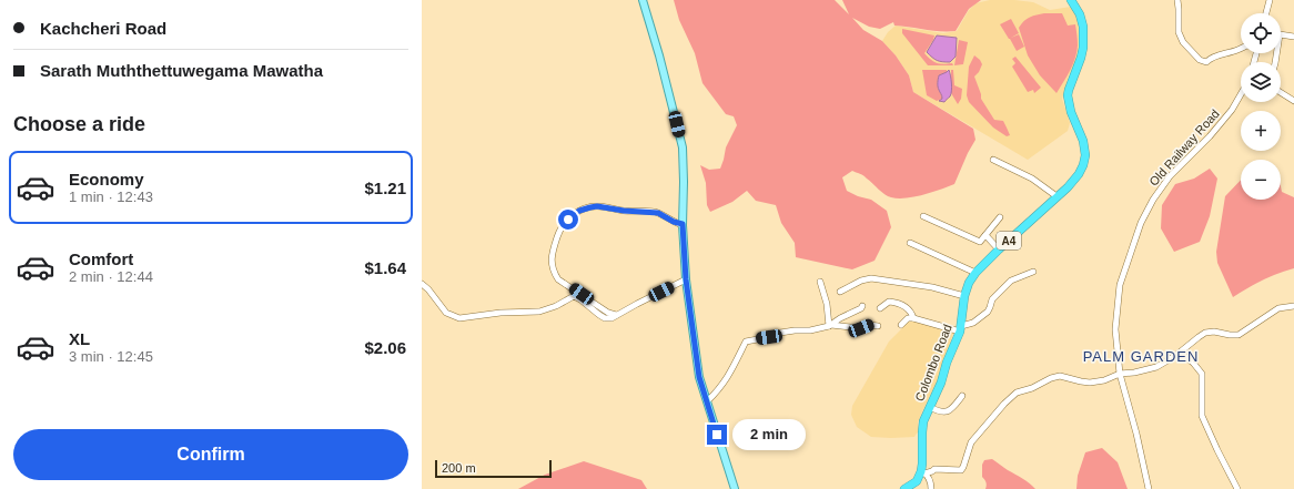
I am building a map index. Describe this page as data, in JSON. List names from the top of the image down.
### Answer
{
  "streets": {
    "highway": ["A4", "Colombo Road"],
    "street": ["Old Railway Road"]
  },
  "districts": ["PALM GARDEN"],
  "scale_bar": "200 m",
  "page": {
    "banner": ["Kachcheri Road", "Sarath Muththettuwegama Mawatha"],
    "map_buttons": ["+", "−"],
    "heading": "Choose a ride",
    "list": [
      {
        "name": "Economy",
        "note": "1 min · 12:43",
        "value": "$1.21"
      },
      {
        "name": "Comfort",
        "note": "2 min · 12:44",
        "value": "$1.64"
      },
      {
        "name": "XL",
        "note": "3 min · 12:45",
        "value": "$2.06"
      }
    ],
    "bubble": "2 min",
    "buttons": "Confirm",
    "scale": "200 m"
  }
}
